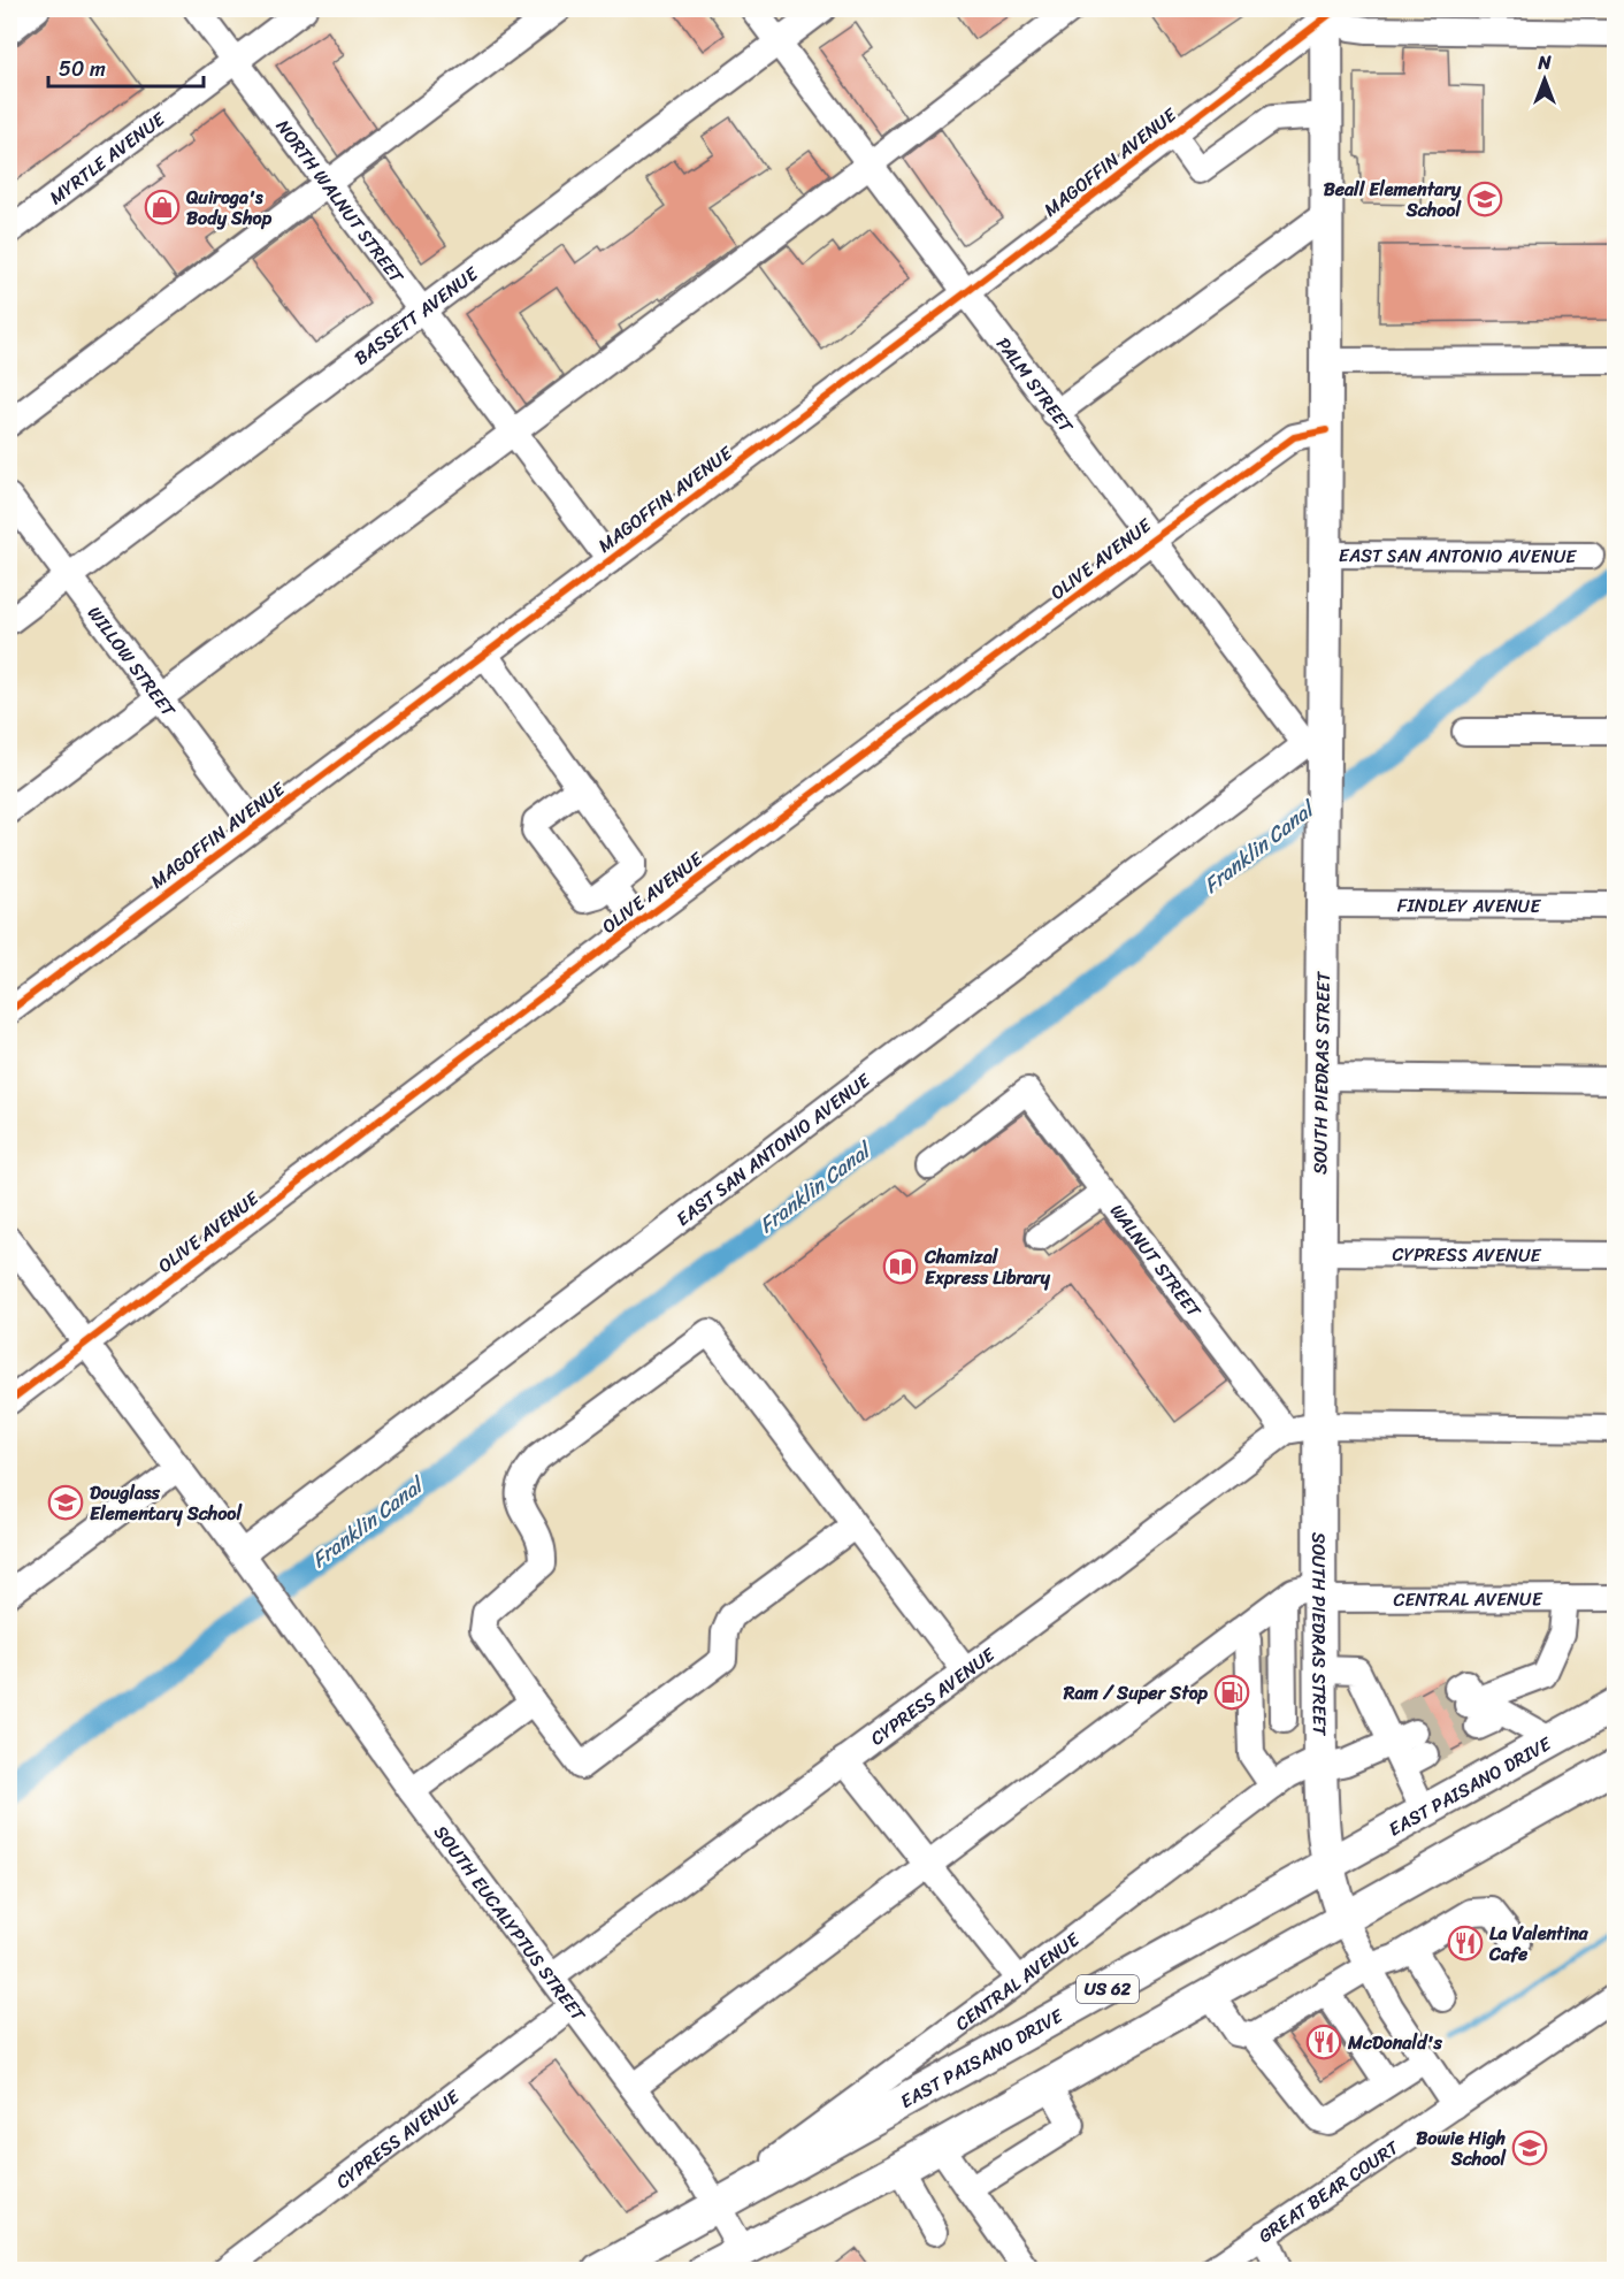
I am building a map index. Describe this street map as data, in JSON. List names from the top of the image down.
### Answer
{
  "streets": {
    "main road": ["SOUTH PIEDRAS STREET", "EAST PAISANO DRIVE", "US 62"],
    "street": [
      "MYRTLE AVENUE",
      "MAGOFFIN AVENUE",
      "NORTH WALNUT STREET",
      "BASSETT AVENUE",
      "PALM STREET",
      "EAST SAN ANTONIO AVENUE",
      "OLIVE AVENUE",
      "WILLOW STREET",
      "FINDLEY AVENUE",
      "CYPRESS AVENUE",
      "WALNUT STREET",
      "CENTRAL AVENUE",
      "SOUTH EUCALYPTUS STREET",
      "GREAT BEAR COURT"
    ]
  },
  "crossings": [
    ["MYRTLE AVENUE", "NORTH WALNUT STREET"],
    ["MAGOFFIN AVENUE", "NORTH WALNUT STREET"],
    ["MAGOFFIN AVENUE", "PALM STREET"],
    ["MAGOFFIN AVENUE", "WILLOW STREET"],
    ["MAGOFFIN AVENUE", "SOUTH PIEDRAS STREET"],
    ["NORTH WALNUT STREET", "BASSETT AVENUE"],
    ["BASSETT AVENUE", "PALM STREET"],
    ["BASSETT AVENUE", "WILLOW STREET"],
    ["PALM STREET", "EAST SAN ANTONIO AVENUE"],
    ["PALM STREET", "OLIVE AVENUE"],
    ["PALM STREET", "SOUTH PIEDRAS STREET"],
    ["EAST SAN ANTONIO AVENUE", "SOUTH PIEDRAS STREET"],
    ["EAST SAN ANTONIO AVENUE", "SOUTH EUCALYPTUS STREET"],
    ["OLIVE AVENUE", "SOUTH PIEDRAS STREET"],
    ["OLIVE AVENUE", "SOUTH EUCALYPTUS STREET"],
    ["FINDLEY AVENUE", "SOUTH PIEDRAS STREET"],
    ["SOUTH PIEDRAS STREET", "CYPRESS AVENUE"],
    ["SOUTH PIEDRAS STREET", "CENTRAL AVENUE"],
    ["SOUTH PIEDRAS STREET", "EAST PAISANO DRIVE"],
    ["SOUTH PIEDRAS STREET", "US 62"],
    ["SOUTH PIEDRAS STREET", "GREAT BEAR COURT"],
    ["CYPRESS AVENUE", "WALNUT STREET"],
    ["CYPRESS AVENUE", "SOUTH EUCALYPTUS STREET"],
    ["CENTRAL AVENUE", "EAST PAISANO DRIVE"],
    ["CENTRAL AVENUE", "SOUTH EUCALYPTUS STREET"],
    ["EAST PAISANO DRIVE", "SOUTH EUCALYPTUS STREET"],
    ["SOUTH EUCALYPTUS STREET", "US 62"]
  ],
  "water": ["Franklin Canal"],
  "places": {
    "school or university": ["Beall Elementary School", "Douglass Elementary School", "Bowie High School"],
    "shop": ["Quiroga's Body Shop"],
    "library": ["Chamizal Express Library"],
    "fuel station": ["Ram / Super Stop"],
    "restaurant": ["La Valentina Cafe", "McDonald's"]
  },
  "scale_bar": "50 m",
  "north": "top"
}
